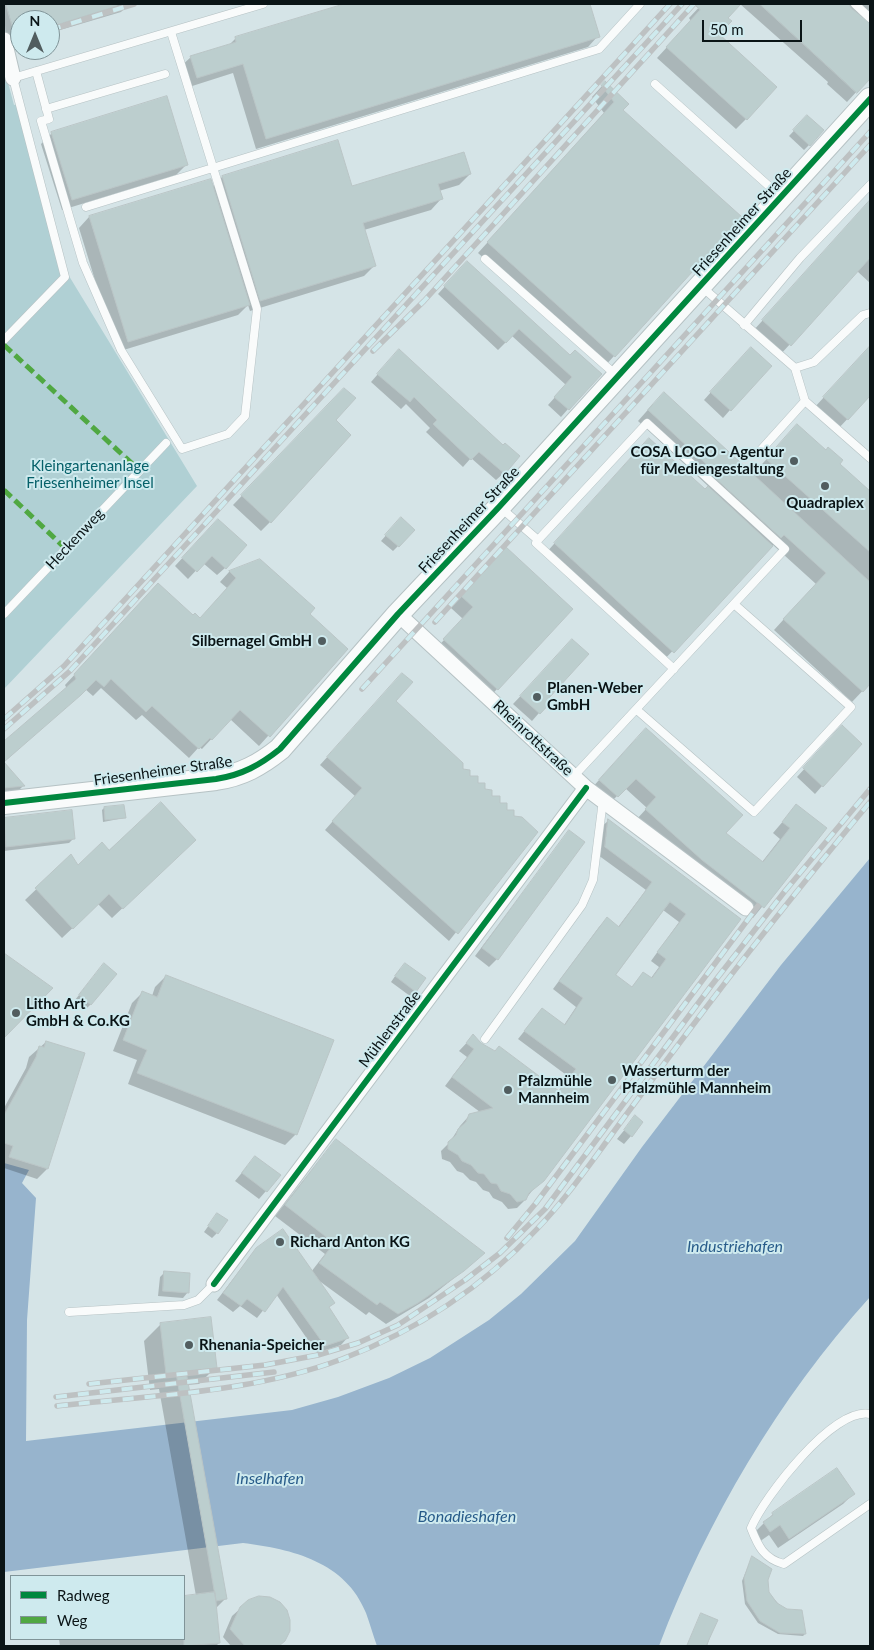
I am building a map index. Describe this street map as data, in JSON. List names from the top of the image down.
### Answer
{
  "streets": {
    "street": ["Friesenheimer Straße", "Rheinrottstraße", "Mühlenstraße"],
    "lane": ["Heckenweg"]
  },
  "crossings": [
    ["Friesenheimer Straße", "Rheinrottstraße"],
    ["Rheinrottstraße", "Mühlenstraße"]
  ],
  "water": ["Industriehafen", "Inselhafen", "Bonadieshafen"],
  "parks": ["Kleingartenanlage Friesenheimer Insel"],
  "places": [
    "COSA LOGO - Agentur für Mediengestaltung",
    "Quadraplex",
    "Silbernagel GmbH",
    "Planen-Weber GmbH",
    "Litho Art GmbH & Co.KG",
    "Wasserturm der Pfalzmühle Mannheim",
    "Pfalzmühle Mannheim",
    "Richard Anton KG",
    "Rhenania-Speicher"
  ],
  "legend": ["Radweg", "Weg"],
  "scale_bar": "50 m",
  "north": "top"
}
